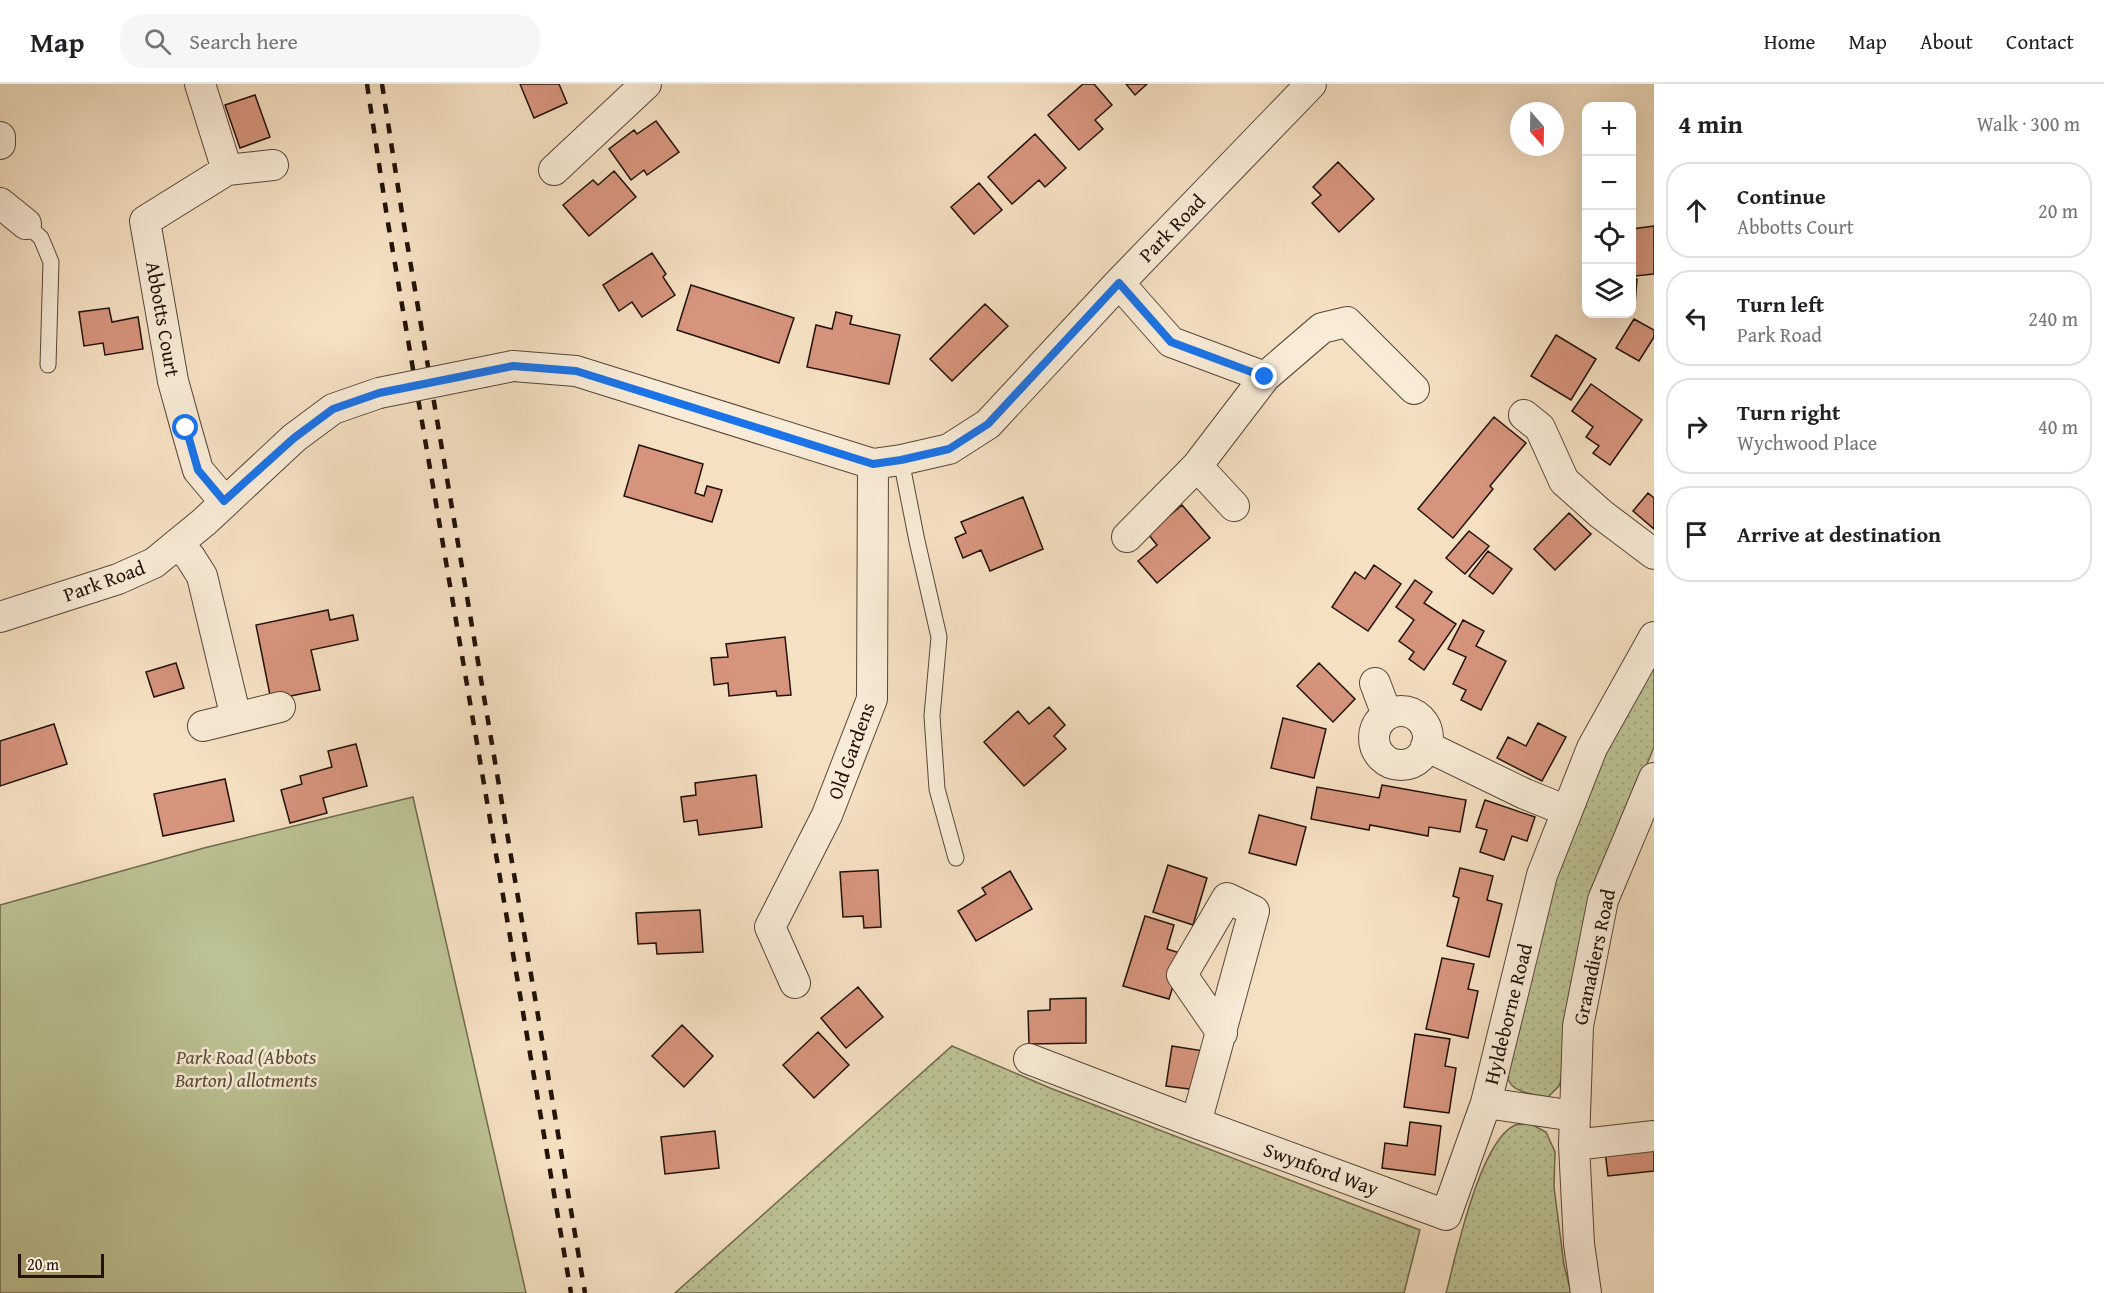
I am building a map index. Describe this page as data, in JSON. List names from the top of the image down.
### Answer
{
  "streets": {
    "street": [
      "Park Road",
      "Abbotts Court",
      "Old Gardens",
      "Granadiers Road",
      "Hyldeborne Road",
      "Swynford Way"
    ]
  },
  "crossings": [
    ["Park Road", "Abbotts Court"],
    ["Park Road", "Old Gardens"],
    ["Hyldeborne Road", "Swynford Way"]
  ],
  "parks": ["Park Road (Abbots Barton) allotments"],
  "scale_bar": "20 m",
  "north": "bottom",
  "page": {
    "header": "Map",
    "search": "Search here",
    "nav": [
      "Home",
      "Map",
      "About",
      "Contact"
    ],
    "heading": ["4 min", "Walk · 300 m"],
    "map_buttons": ["+", "−"],
    "list": [
      ["Continue", "Abbotts Court", "20 m"],
      ["Turn left", "Park Road", "240 m"],
      ["Turn right", "Wychwood Place", "40 m"],
      "Arrive at destination"
    ],
    "scale": "20 m"
  }
}
